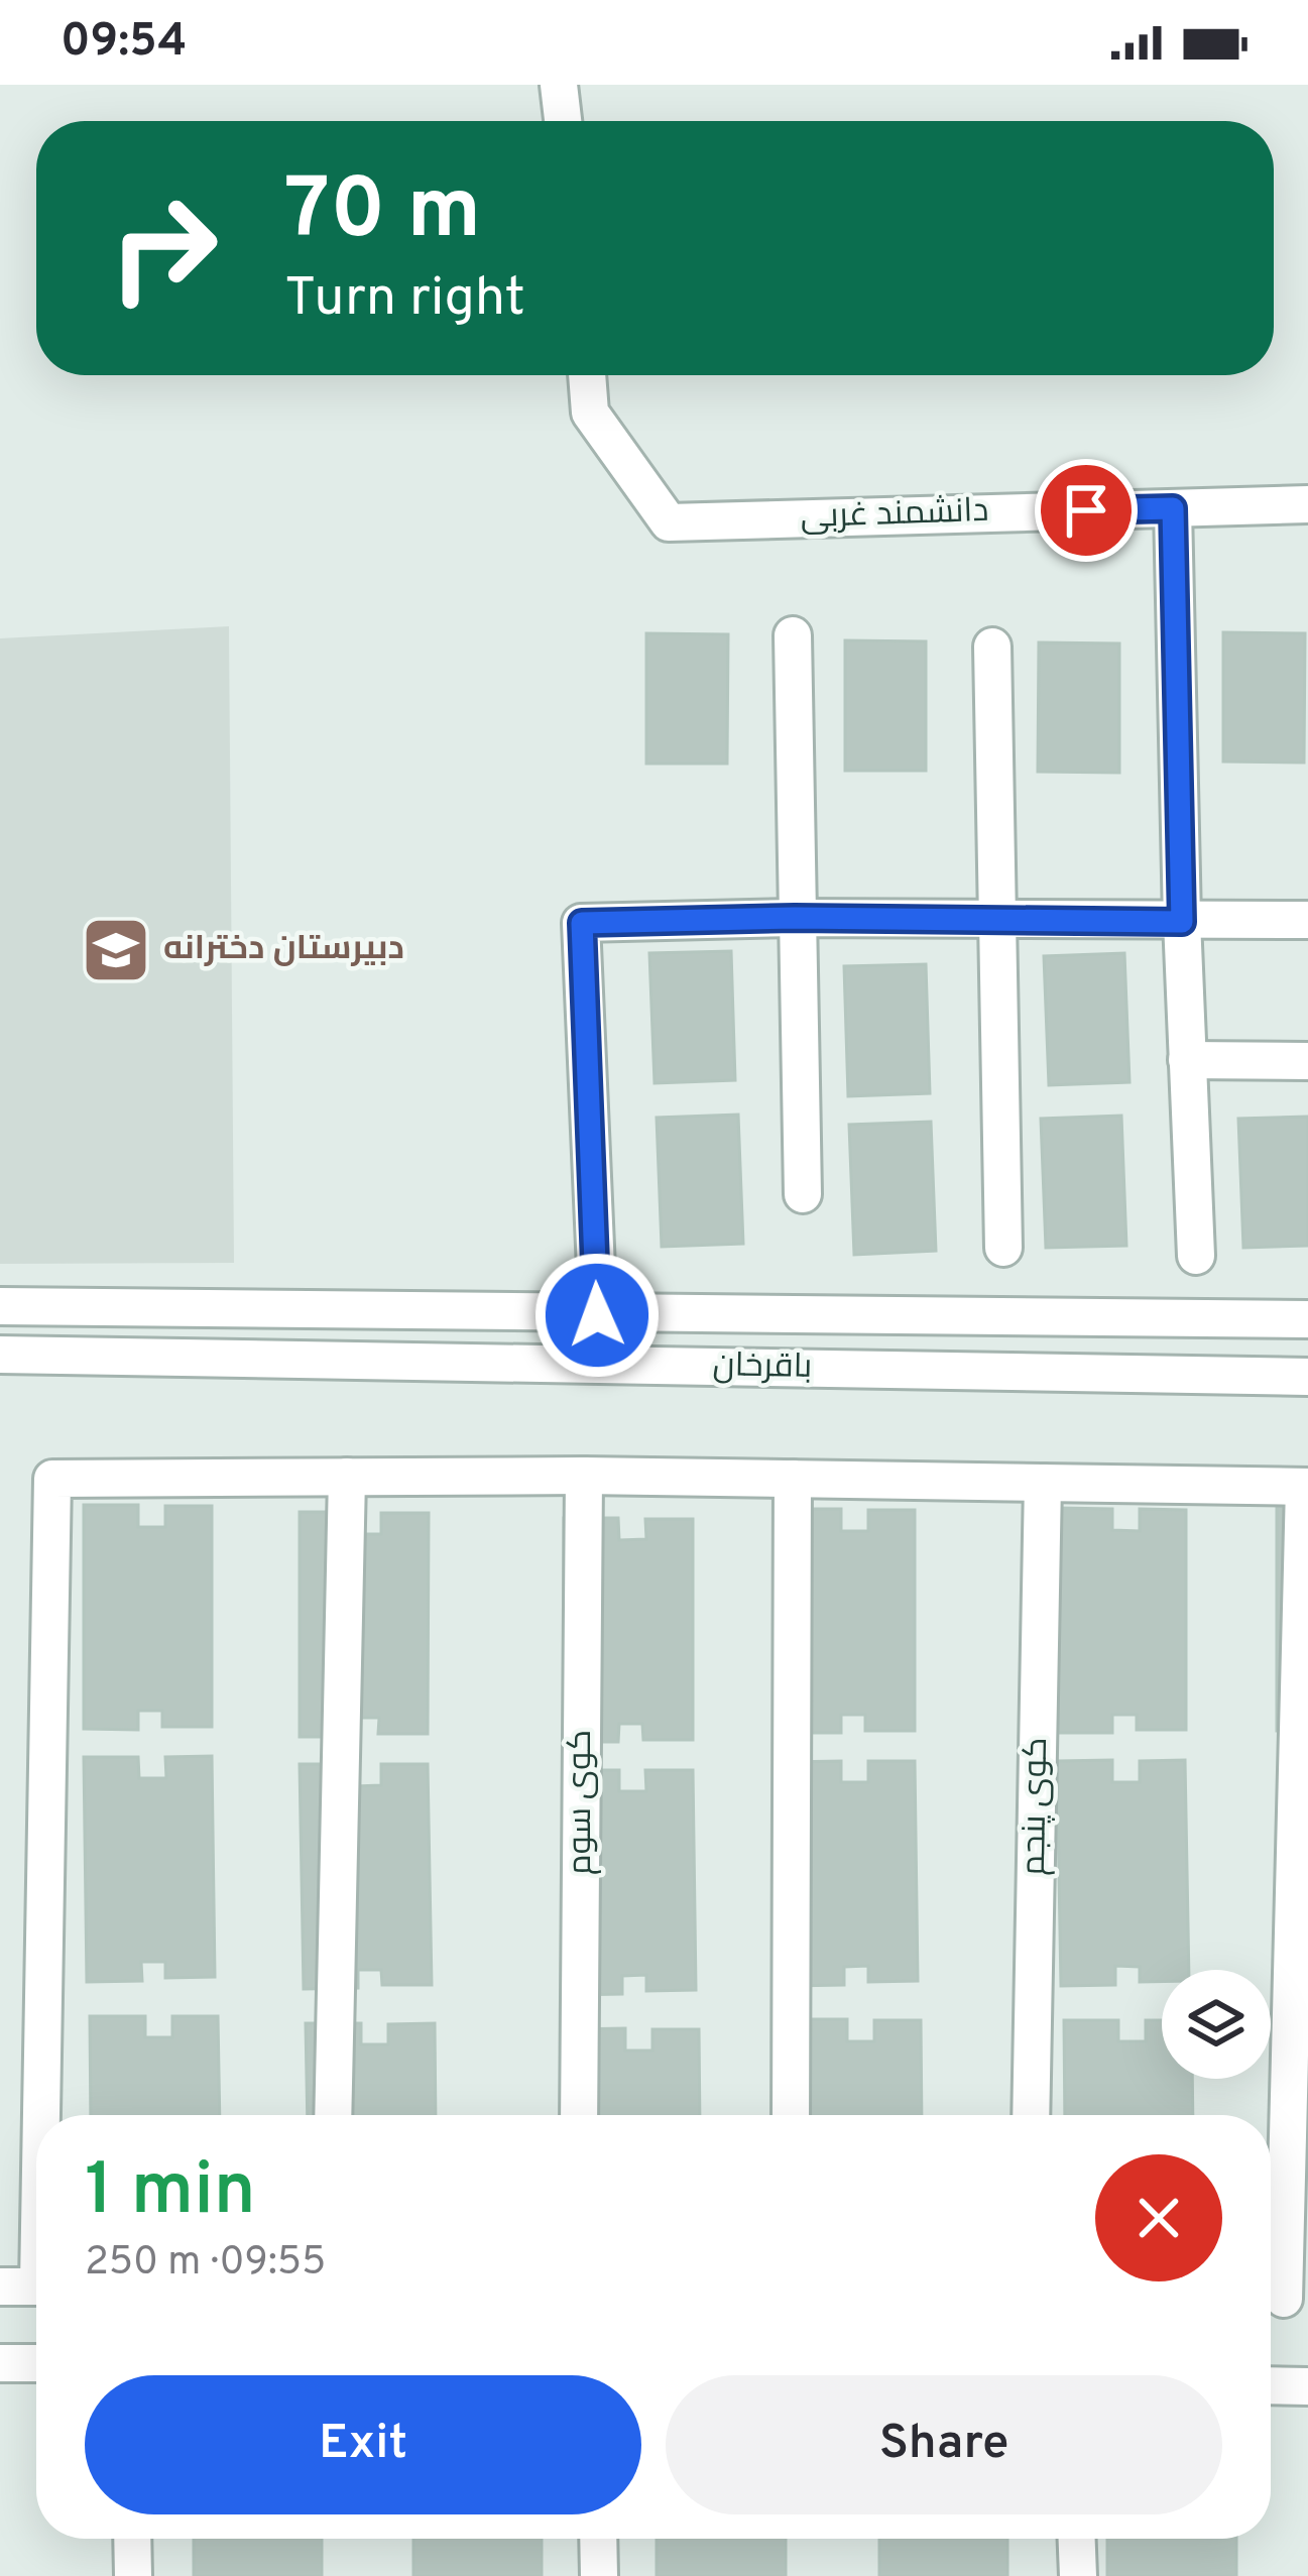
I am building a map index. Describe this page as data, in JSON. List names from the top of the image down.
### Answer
{
  "streets": {
    "street": [
      "دانشمند غربی",
      "باقرخان",
      "کوی سوم",
      "کوی پنجم"
    ]
  },
  "places": {
    "school or university": ["دبیرستان دخترانه"]
  },
  "page": {
    "status": "09:54",
    "turn": ["70 m", "Turn right"],
    "heading": ["1 min", "250 m · 09:55"],
    "buttons": ["Exit", "Share"]
  }
}
